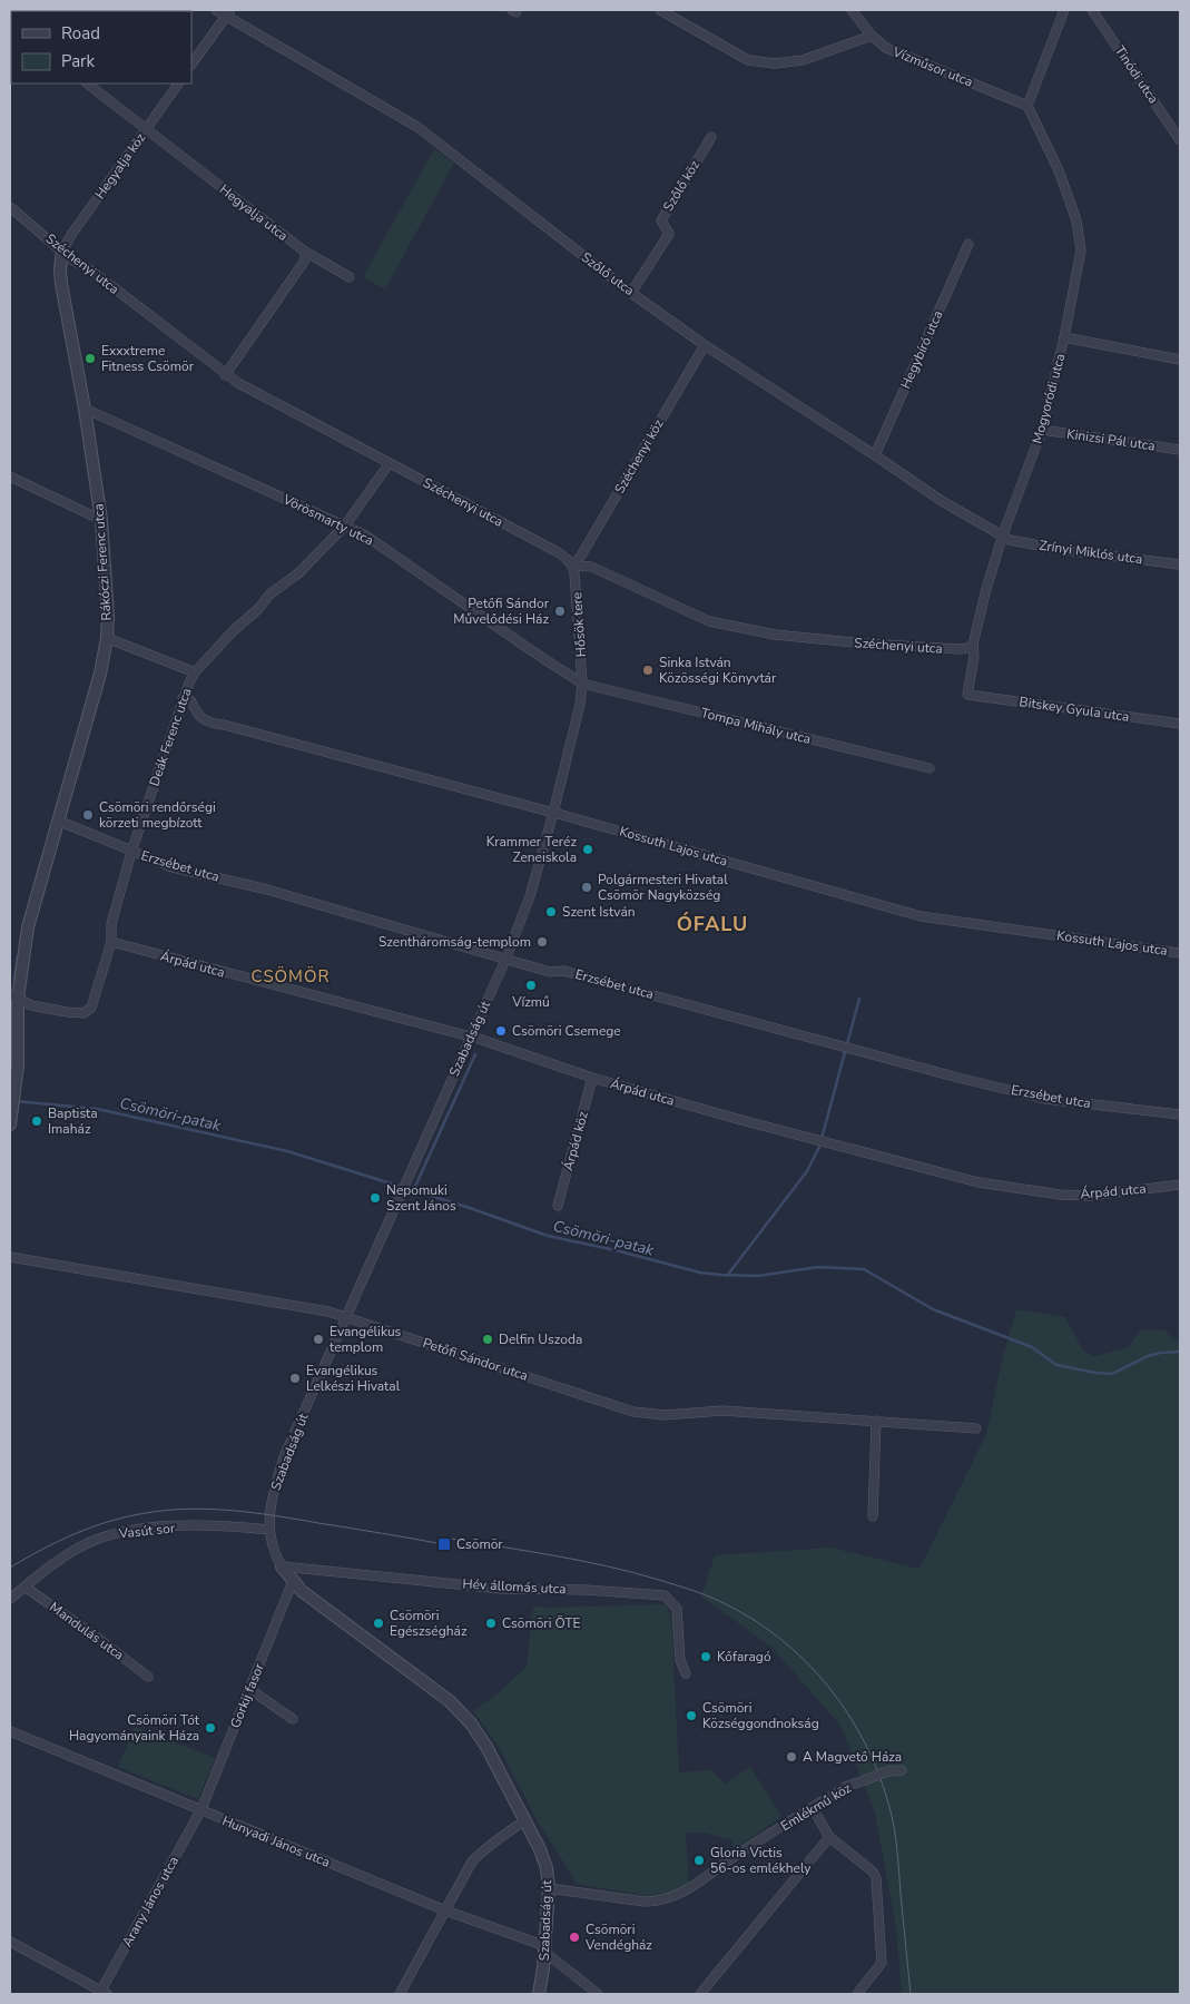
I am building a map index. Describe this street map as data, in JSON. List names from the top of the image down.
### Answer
{
  "streets": {
    "street": [
      "Vízműsor utca",
      "Tinódi utca",
      "Hegyalja köz",
      "Szőlő köz",
      "Hegyalja utca",
      "Széchenyi utca",
      "Szőlő utca",
      "Hegybíró utca",
      "Mogyoródi utca",
      "Kinizsi Pál utca",
      "Széchenyi köz",
      "Vörösmarty utca",
      "Zrínyi Miklós utca",
      "Rákóczi Ferenc utca",
      "Hősök tere",
      "Bitskey Gyula utca",
      "Tompa Mihály utca",
      "Deák Ferenc utca",
      "Kossuth Lajos utca",
      "Erzsébet utca",
      "Árpád utca",
      "Szabadság út",
      "Árpád köz",
      "Petőfi Sándor utca",
      "Vasút sor",
      "Hév állomás utca",
      "Mandulás utca",
      "Gorkij fasor",
      "Emlékmű köz",
      "Hunyadi János utca",
      "Arany János utca"
    ]
  },
  "crossings": [
    ["Vízműsor utca", "Mogyoródi utca"],
    ["Hegyalja köz", "Hegyalja utca"],
    ["Hegyalja köz", "Széchenyi utca"],
    ["Hegyalja köz", "Rákóczi Ferenc utca"],
    ["Szőlő köz", "Szőlő utca"],
    ["Széchenyi utca", "Mogyoródi utca"],
    ["Széchenyi utca", "Széchenyi köz"],
    ["Széchenyi utca", "Rákóczi Ferenc utca"],
    ["Széchenyi utca", "Hősök tere"],
    ["Széchenyi utca", "Deák Ferenc utca"],
    ["Szőlő utca", "Hegybíró utca"],
    ["Szőlő utca", "Mogyoródi utca"],
    ["Szőlő utca", "Széchenyi köz"],
    ["Szőlő utca", "Zrínyi Miklós utca"],
    ["Mogyoródi utca", "Kinizsi Pál utca"],
    ["Mogyoródi utca", "Zrínyi Miklós utca"],
    ["Mogyoródi utca", "Bitskey Gyula utca"],
    ["Széchenyi köz", "Hősök tere"],
    ["Vörösmarty utca", "Rákóczi Ferenc utca"],
    ["Vörösmarty utca", "Hősök tere"],
    ["Vörösmarty utca", "Tompa Mihály utca"],
    ["Vörösmarty utca", "Deák Ferenc utca"],
    ["Vörösmarty utca", "Szabadság út"],
    ["Rákóczi Ferenc utca", "Deák Ferenc utca"],
    ["Rákóczi Ferenc utca", "Erzsébet utca"],
    ["Hősök tere", "Tompa Mihály utca"],
    ["Hősök tere", "Szabadság út"],
    ["Tompa Mihály utca", "Szabadság út"],
    ["Deák Ferenc utca", "Kossuth Lajos utca"],
    ["Deák Ferenc utca", "Erzsébet utca"],
    ["Deák Ferenc utca", "Árpád utca"],
    ["Kossuth Lajos utca", "Szabadság út"],
    ["Erzsébet utca", "Szabadság út"],
    ["Árpád utca", "Szabadság út"],
    ["Árpád utca", "Árpád köz"],
    ["Szabadság út", "Petőfi Sándor utca"],
    ["Szabadság út", "Vasút sor"],
    ["Szabadság út", "Hév állomás utca"],
    ["Szabadság út", "Gorkij fasor"],
    ["Szabadság út", "Emlékmű köz"],
    ["Szabadság út", "Hunyadi János utca"],
    ["Vasút sor", "Mandulás utca"],
    ["Gorkij fasor", "Hunyadi János utca"],
    ["Gorkij fasor", "Arany János utca"],
    ["Hunyadi János utca", "Arany János utca"]
  ],
  "districts": ["ÓFALU", "CSÖMÖR"],
  "water": ["Csömöri-patak"],
  "places": {
    "other": [
      "Exxxtreme Fitness Csömör",
      "Petőfi Sándor Művelődési Ház",
      "Sinka István Közösségi Könyvtár",
      "Csömöri rendőrségi körzeti megbízott",
      "Krammer Teréz Zeneiskola",
      "Polgármesteri Hivatal Csömör Nagyközség",
      "Szent István",
      "Szentháromság-templom",
      "Vízmű",
      "Csömöri Csemege",
      "Baptista Imaház",
      "Nepomuki Szent János",
      "Evangélikus templom",
      "Delfin Uszoda",
      "Evangélikus Lelkészi Hivatal",
      "Csömöri Egészségház",
      "Csömöri ÖTE",
      "Kőfaragó",
      "Csömöri Községgondnokság",
      "Csömöri Tót Hagyományaink Háza",
      "A Magvető Háza",
      "Gloria Victis 56-os emlékhely",
      "Csömöri Vendégház"
    ],
    "transit": ["Csömör"]
  },
  "legend": ["Road", "Park"]
}
